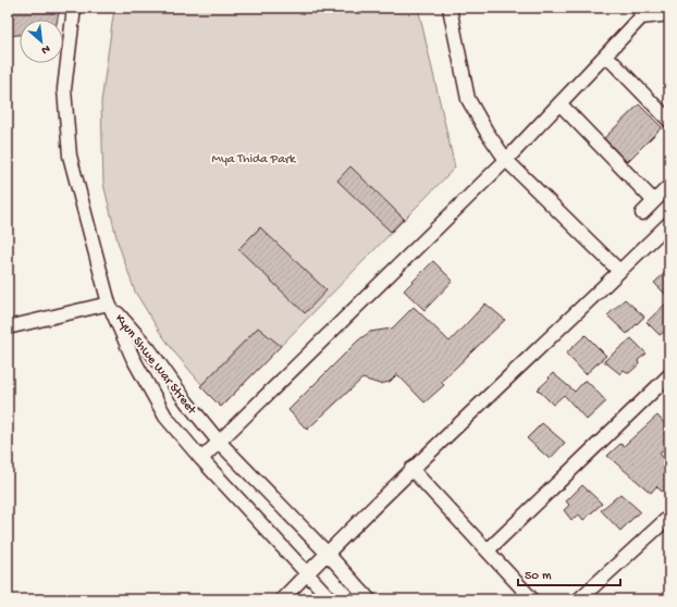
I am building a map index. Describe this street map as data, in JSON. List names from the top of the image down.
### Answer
{
  "streets": {
    "street": ["Kyun Shwe War Street"]
  },
  "parks": ["Mya Thida Park"],
  "scale_bar": "50 m",
  "north": "bottom right"
}
